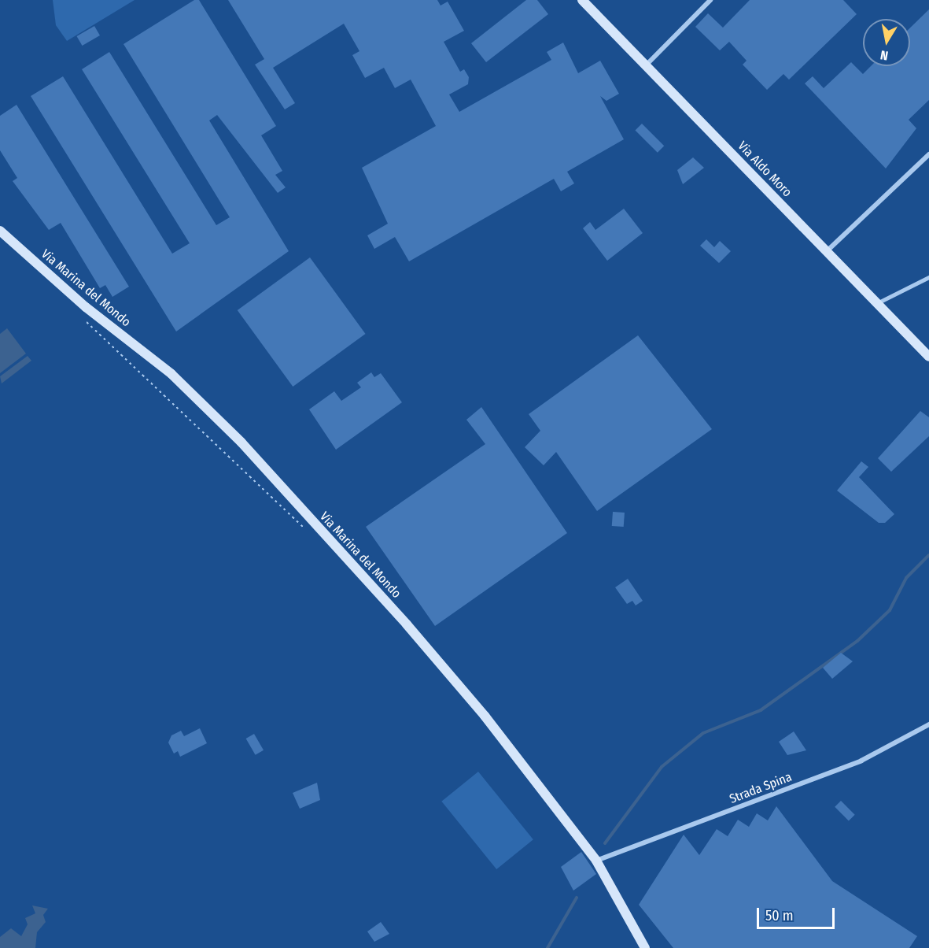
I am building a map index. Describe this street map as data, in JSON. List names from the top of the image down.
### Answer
{
  "streets": {
    "street": ["Via Aldo Moro", "Via Marina del Mondo", "Strada Spina"]
  },
  "crossings": [
    ["Via Marina del Mondo", "Strada Spina"]
  ],
  "scale_bar": "50 m",
  "north": "bottom"
}
